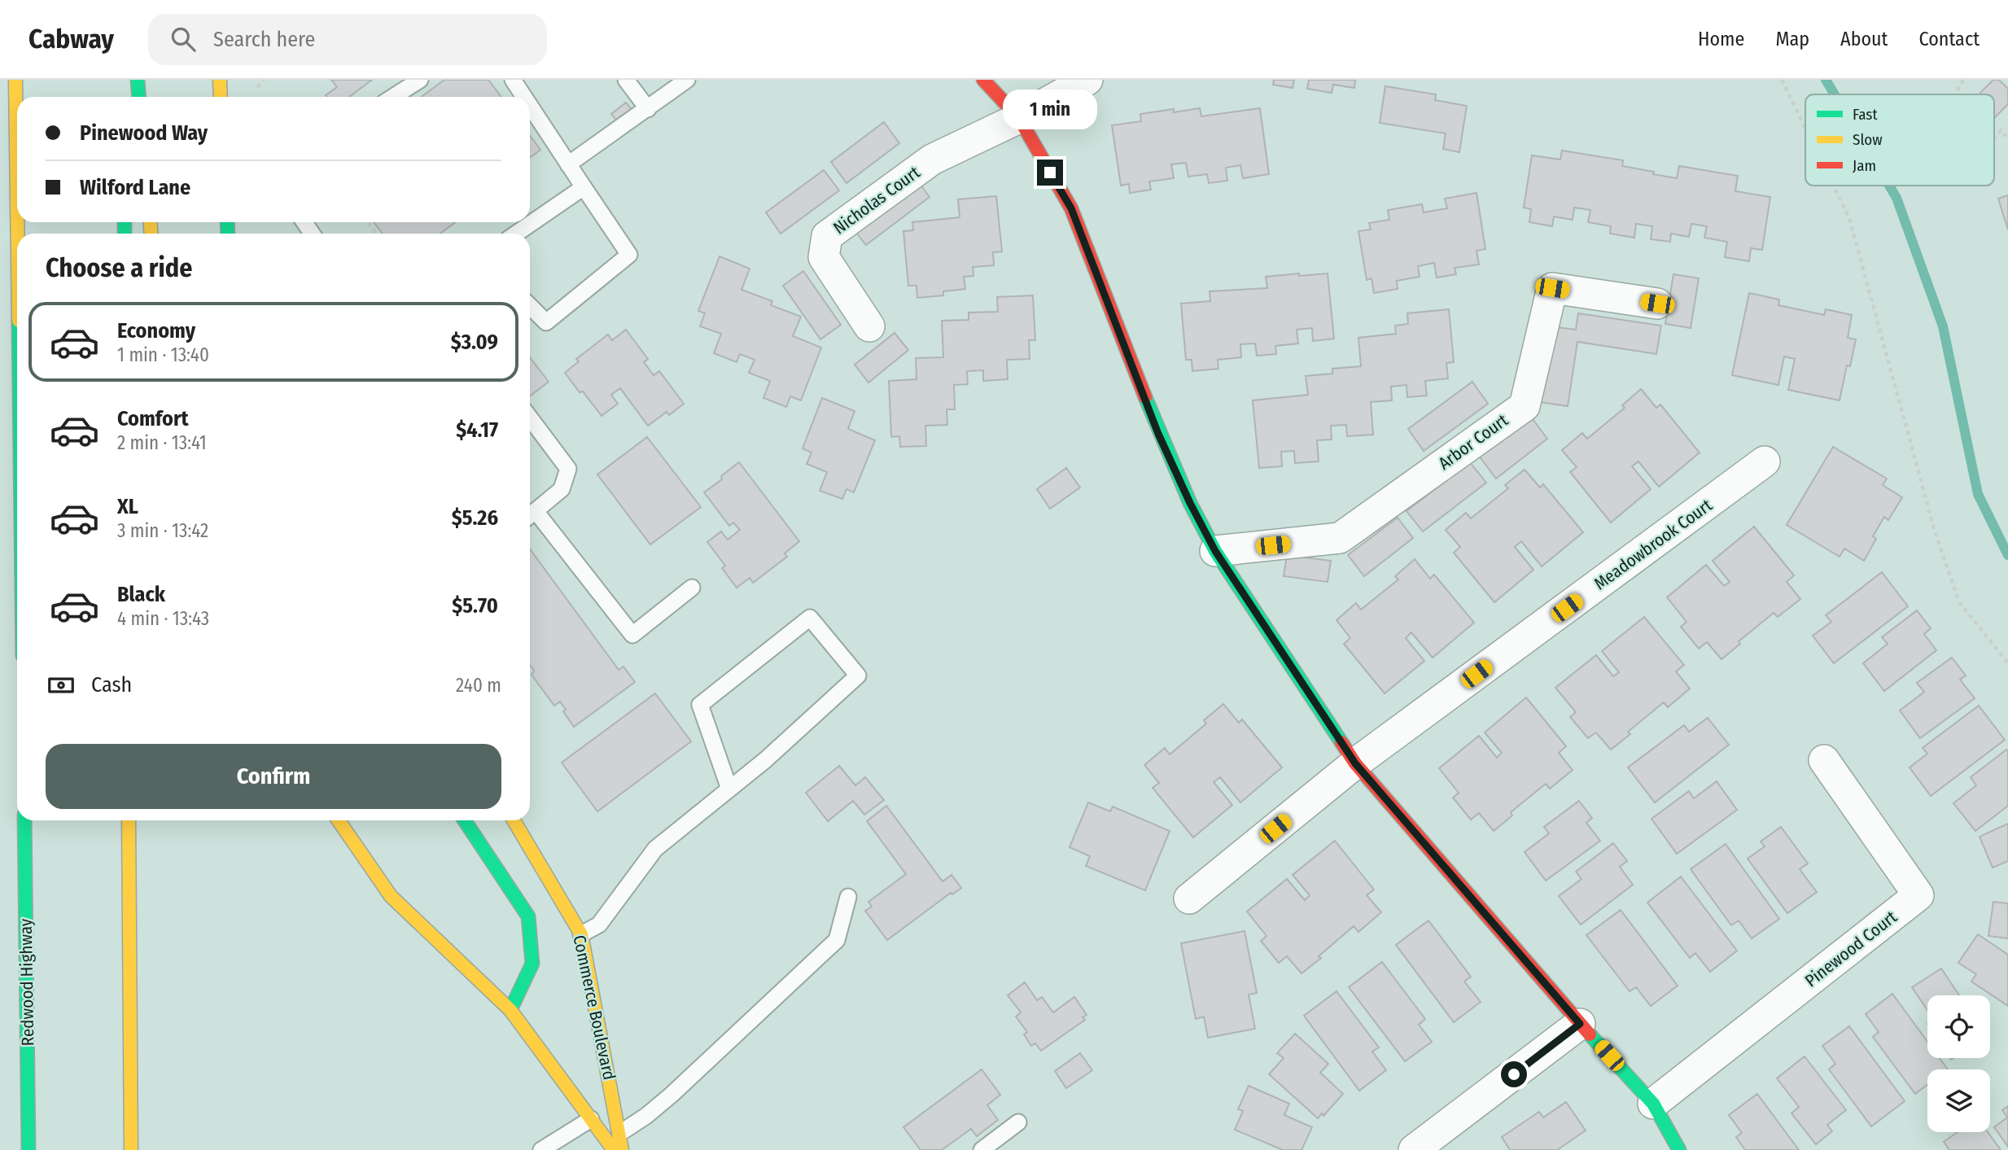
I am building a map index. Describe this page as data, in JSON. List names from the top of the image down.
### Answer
{
  "streets": {
    "main road": ["Redwood Highway", "Commerce Boulevard"],
    "street": [
      "Nicholas Court",
      "Arbor Court",
      "Meadowbrook Court",
      "Pinewood Court"
    ]
  },
  "legend": ["Fast", "Slow", "Jam"],
  "page": {
    "header": "Cabway",
    "search": "Search here",
    "nav": [
      "Home",
      "Map",
      "About",
      "Contact"
    ],
    "bubble": "1 min",
    "banner": ["Pinewood Way", "Wilford Lane"],
    "heading": "Choose a ride",
    "list": [
      {
        "name": "Economy",
        "note": "1 min · 13:40",
        "value": "$3.09"
      },
      {
        "name": "Comfort",
        "note": "2 min · 13:41",
        "value": "$4.17"
      },
      {
        "name": "XL",
        "note": "3 min · 13:42",
        "value": "$5.26"
      },
      {
        "name": "Black",
        "note": "4 min · 13:43",
        "value": "$5.70"
      }
    ],
    "pay": ["Cash", "240 m"],
    "buttons": "Confirm"
  }
}
